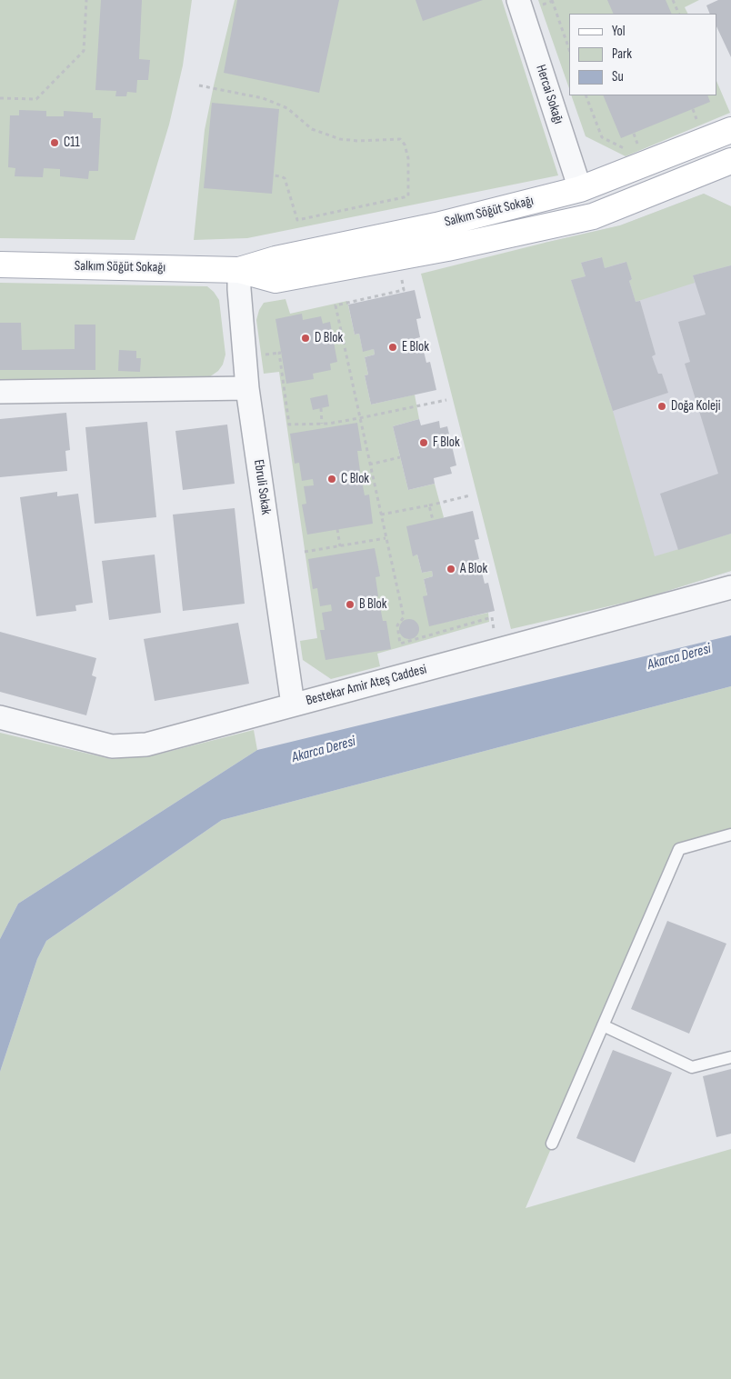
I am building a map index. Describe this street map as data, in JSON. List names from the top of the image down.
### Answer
{
  "streets": {
    "main road": ["Salkım Söğüt Sokağı"],
    "street": ["Hercai Sokağı", "Ebruli Sokak", "Bestekar Amir Ateş Caddesi"]
  },
  "crossings": [
    ["Hercai Sokağı", "Salkım Söğüt Sokağı"],
    ["Salkım Söğüt Sokağı", "Ebruli Sokak"],
    ["Ebruli Sokak", "Bestekar Amir Ateş Caddesi"]
  ],
  "water": ["Akarca Deresi"],
  "places": [
    "C11",
    "D Blok",
    "E Blok",
    "Doğa Koleji",
    "F Blok",
    "C Blok",
    "A Blok",
    "B Blok"
  ],
  "legend": ["Yol", "Park", "Su"]
}
